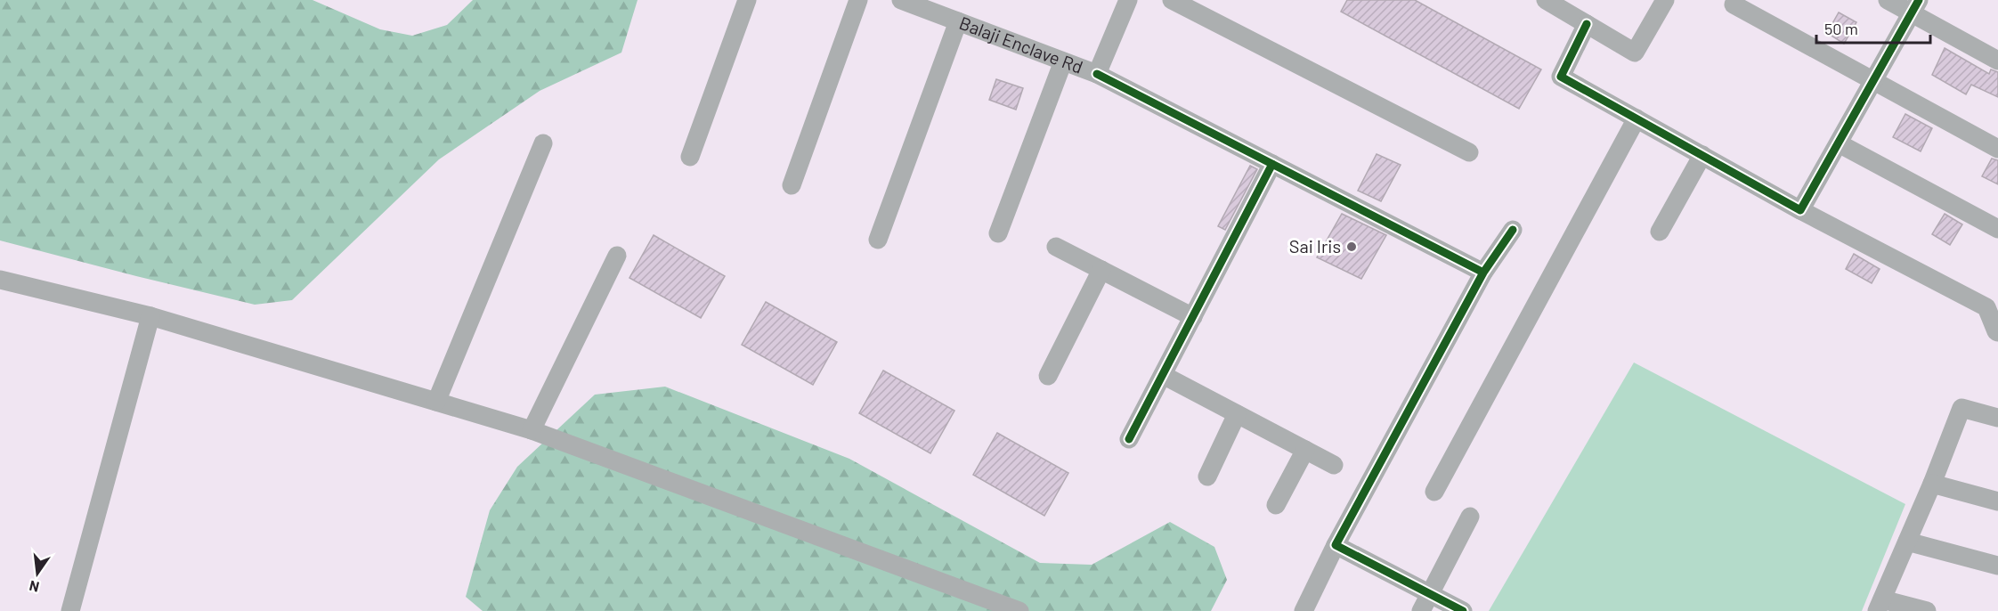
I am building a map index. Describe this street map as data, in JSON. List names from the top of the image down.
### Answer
{
  "streets": {
    "street": ["Balaji Enclave Rd"]
  },
  "places": ["Sai Iris"],
  "scale_bar": "50 m",
  "north": "bottom"
}
